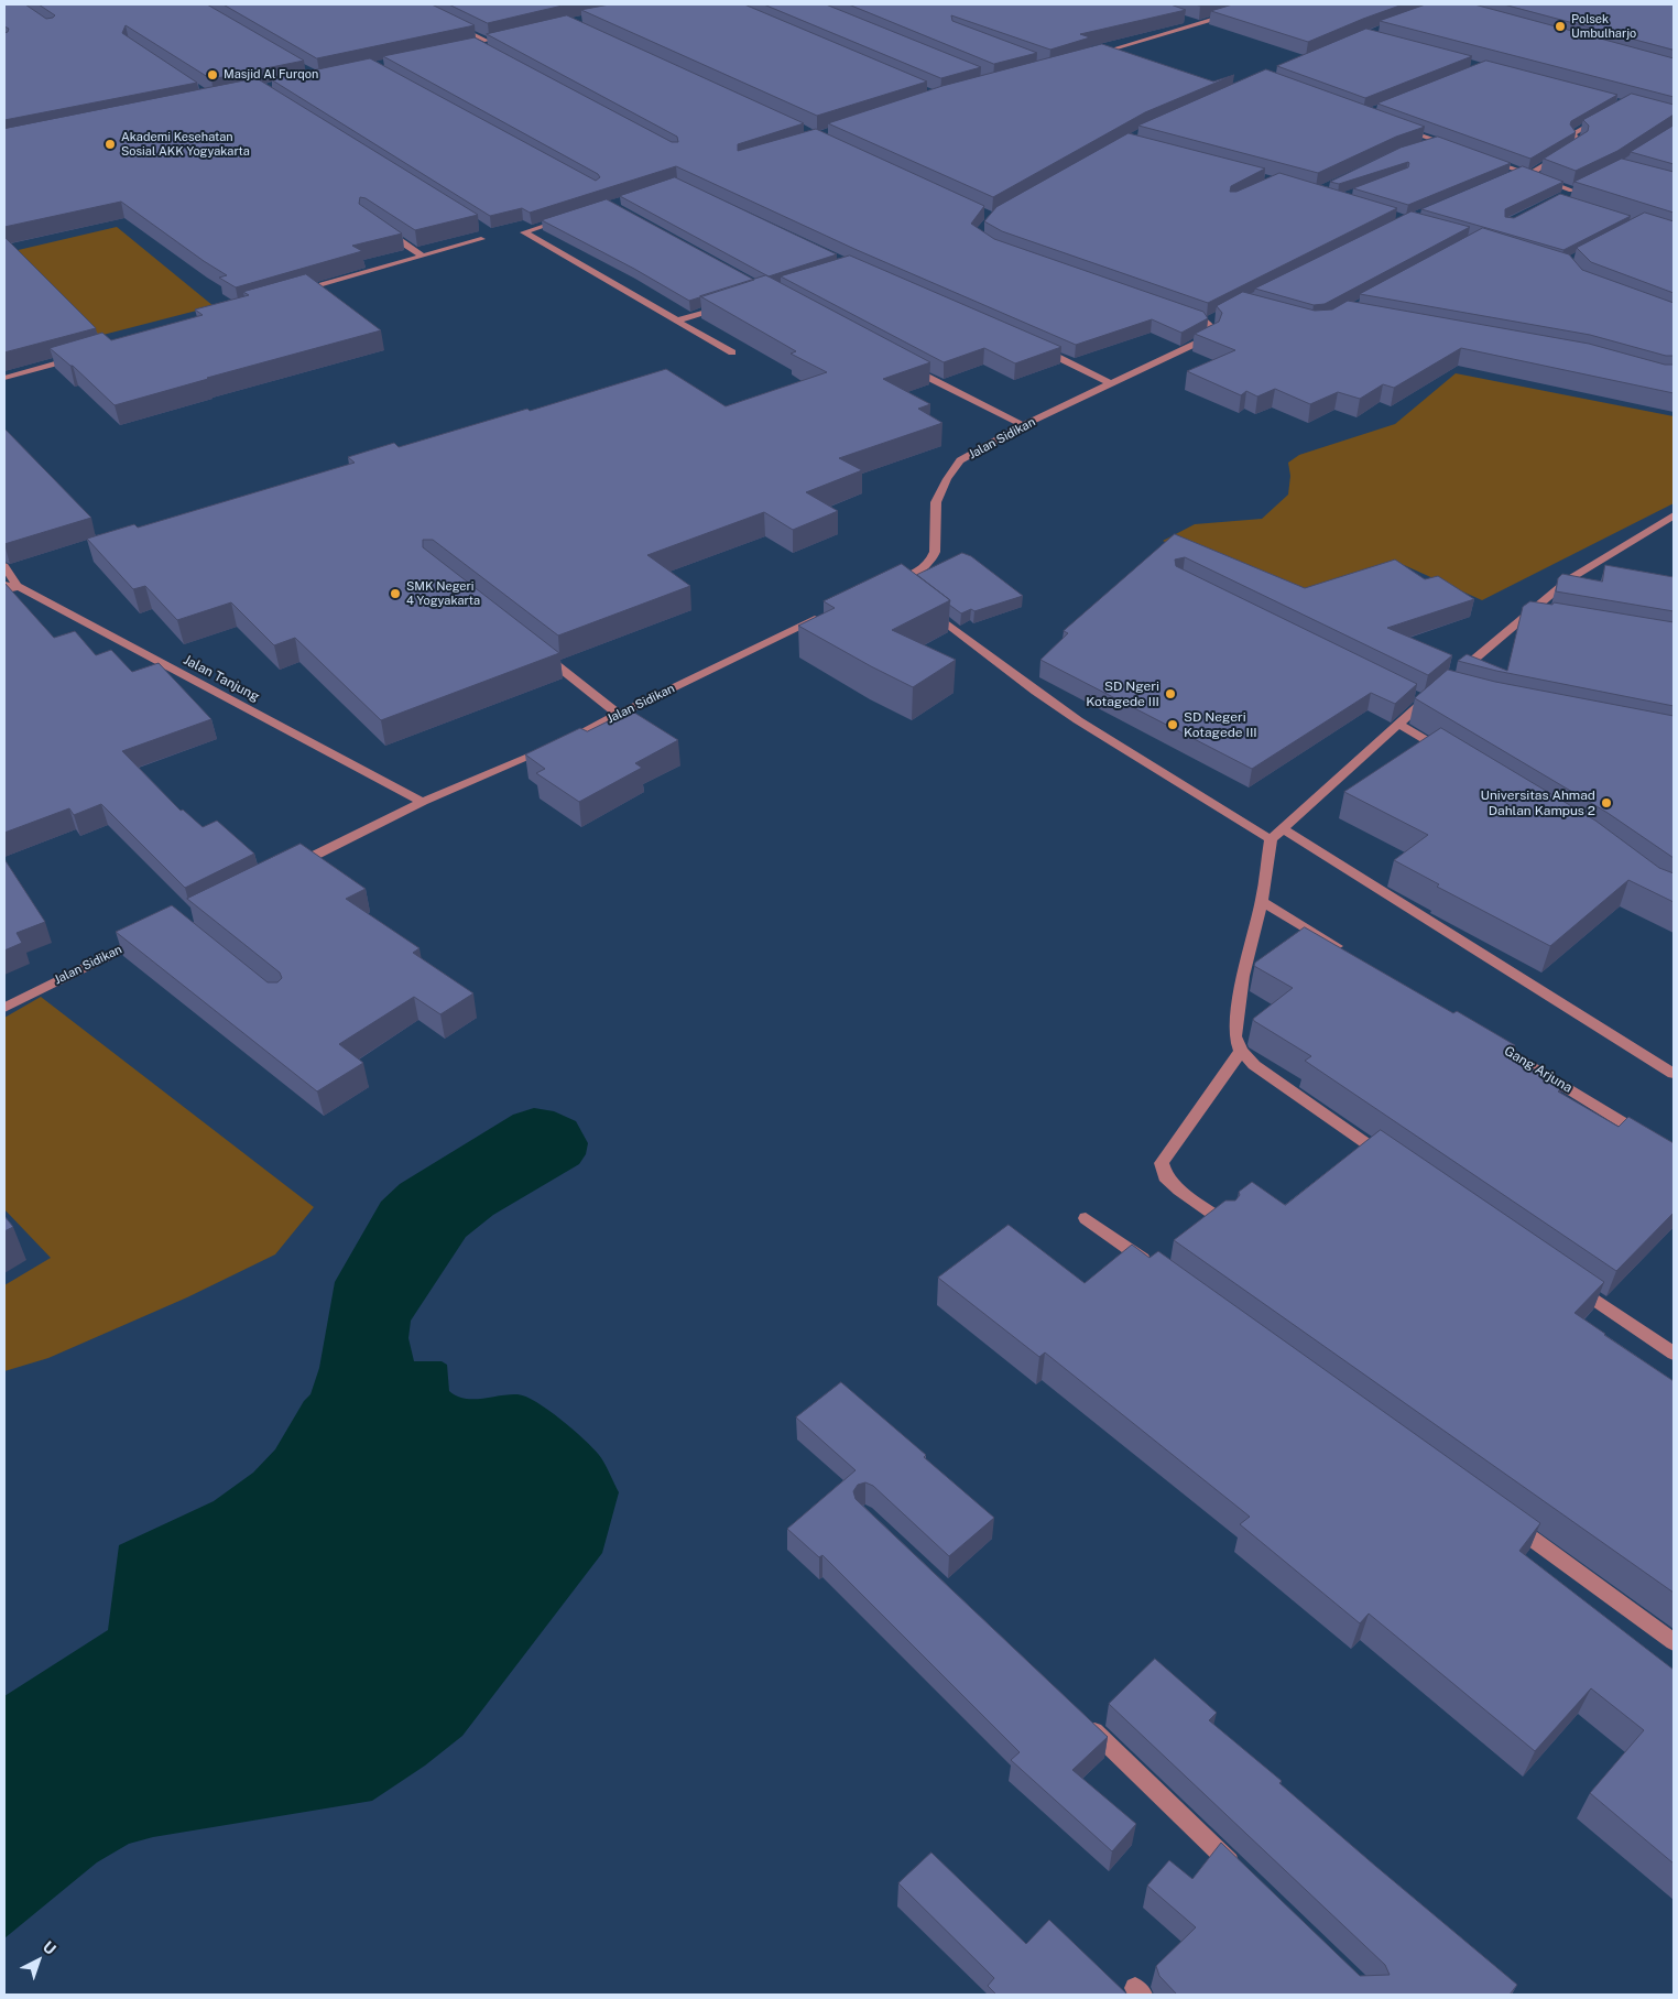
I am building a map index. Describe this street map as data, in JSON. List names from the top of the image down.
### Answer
{
  "streets": {
    "street": ["Jalan Sidikan", "Jalan Tanjung", "Gang Arjuna"]
  },
  "crossings": [
    ["Jalan Sidikan", "Jalan Tanjung"]
  ],
  "places": [
    "Polsek Umbulharjo",
    "Masjid Al Furqon",
    "Akademi Kesehatan Sosial AKK Yogyakarta",
    "SMK Negeri 4 Yogyakarta",
    "SD Ngeri Kotagede III",
    "SD Negeri Kotagede III",
    "Universitas Ahmad Dahlan Kampus 2"
  ],
  "north": "top right"
}
